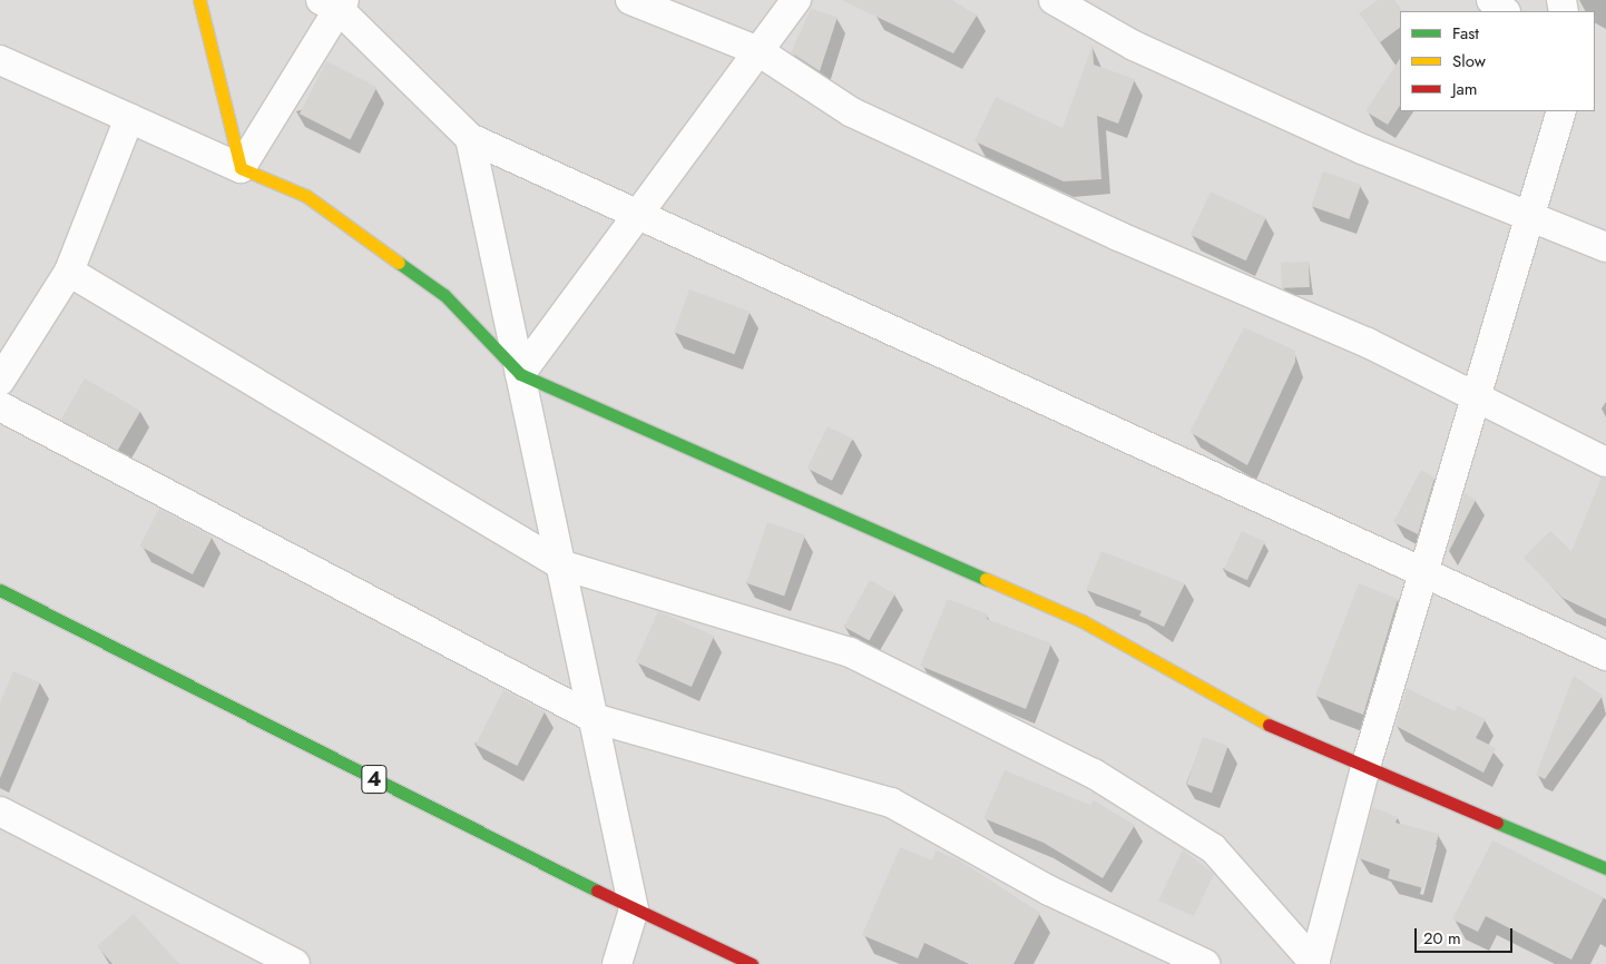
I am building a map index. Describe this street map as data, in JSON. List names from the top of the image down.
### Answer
{
  "streets": {
    "main road": ["4"]
  },
  "legend": ["Fast", "Slow", "Jam"],
  "scale_bar": "20 m"
}
